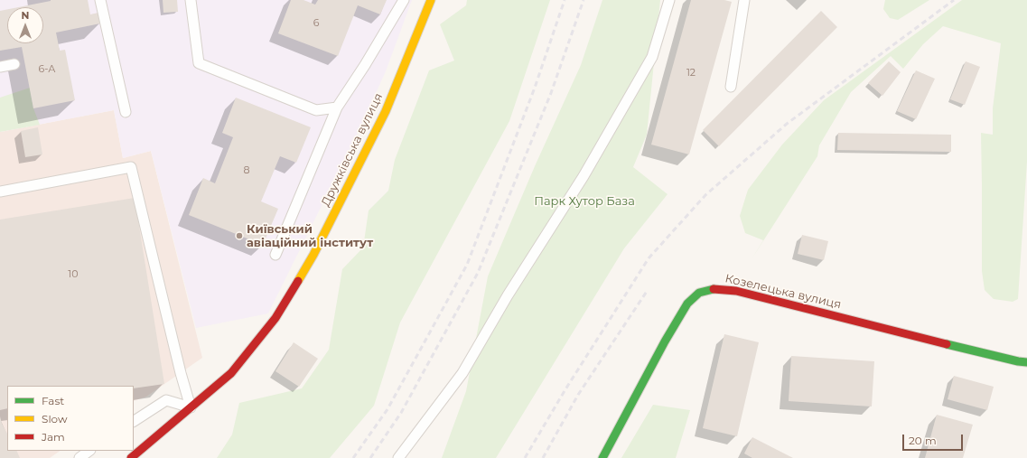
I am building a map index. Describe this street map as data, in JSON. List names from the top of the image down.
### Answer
{
  "streets": {
    "street": ["Дружківська вулиця", "Козелецька вулиця"]
  },
  "parks": ["Парк Хутор База"],
  "places": ["Київський авіаційний інститут"],
  "house_numbers": [
    "6",
    "6-А",
    "12",
    "8",
    "10"
  ],
  "legend": ["Fast", "Slow", "Jam"],
  "scale_bar": "20 m",
  "north": "top"
}
